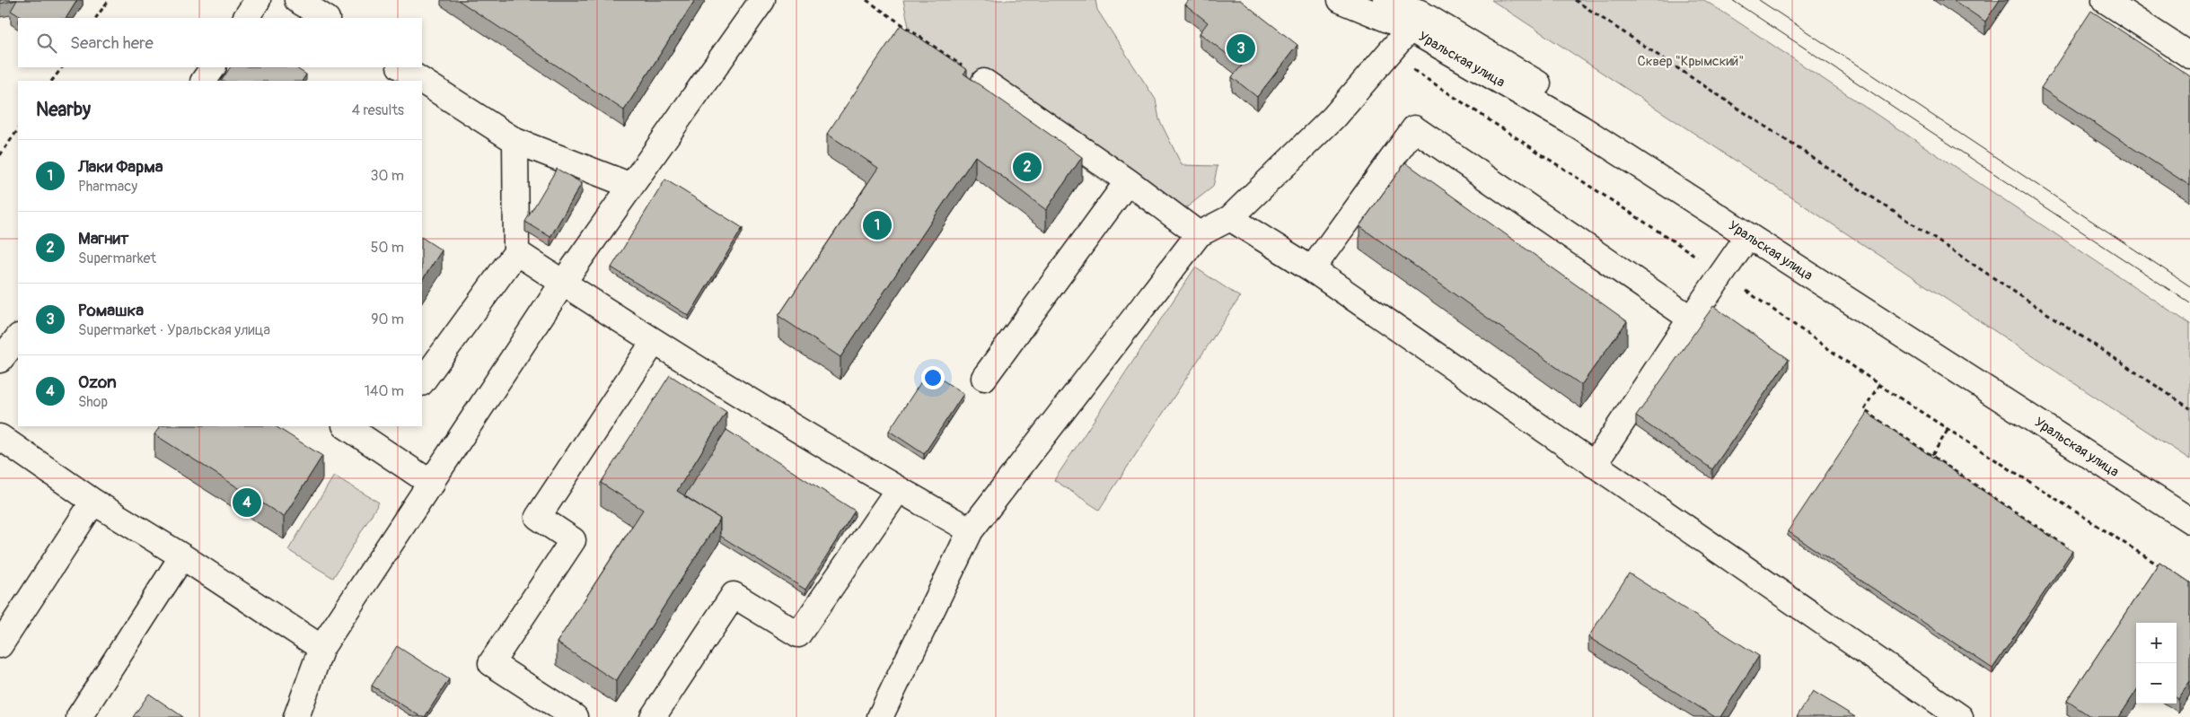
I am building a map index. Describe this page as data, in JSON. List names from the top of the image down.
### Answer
{
  "streets": {
    "main road": ["Уральская улица"]
  },
  "parks": ["Сквер \"Крымский\""],
  "page": {
    "search": "Search here",
    "pins": [
      "3",
      "2",
      "1",
      "4"
    ],
    "heading": ["Nearby", "4 results"],
    "list": [
      {
        "mark": "1",
        "name": "Лаки Фарма",
        "note": "Pharmacy",
        "value": "30 m"
      },
      {
        "mark": "2",
        "name": "Магнит",
        "note": "Supermarket",
        "value": "50 m"
      },
      {
        "mark": "3",
        "name": "Ромашка",
        "note": "Supermarket · Уральская улица",
        "value": "90 m"
      },
      {
        "mark": "4",
        "name": "Ozon",
        "note": "Shop",
        "value": "140 m"
      }
    ],
    "map_buttons": ["+", "−"]
  }
}
